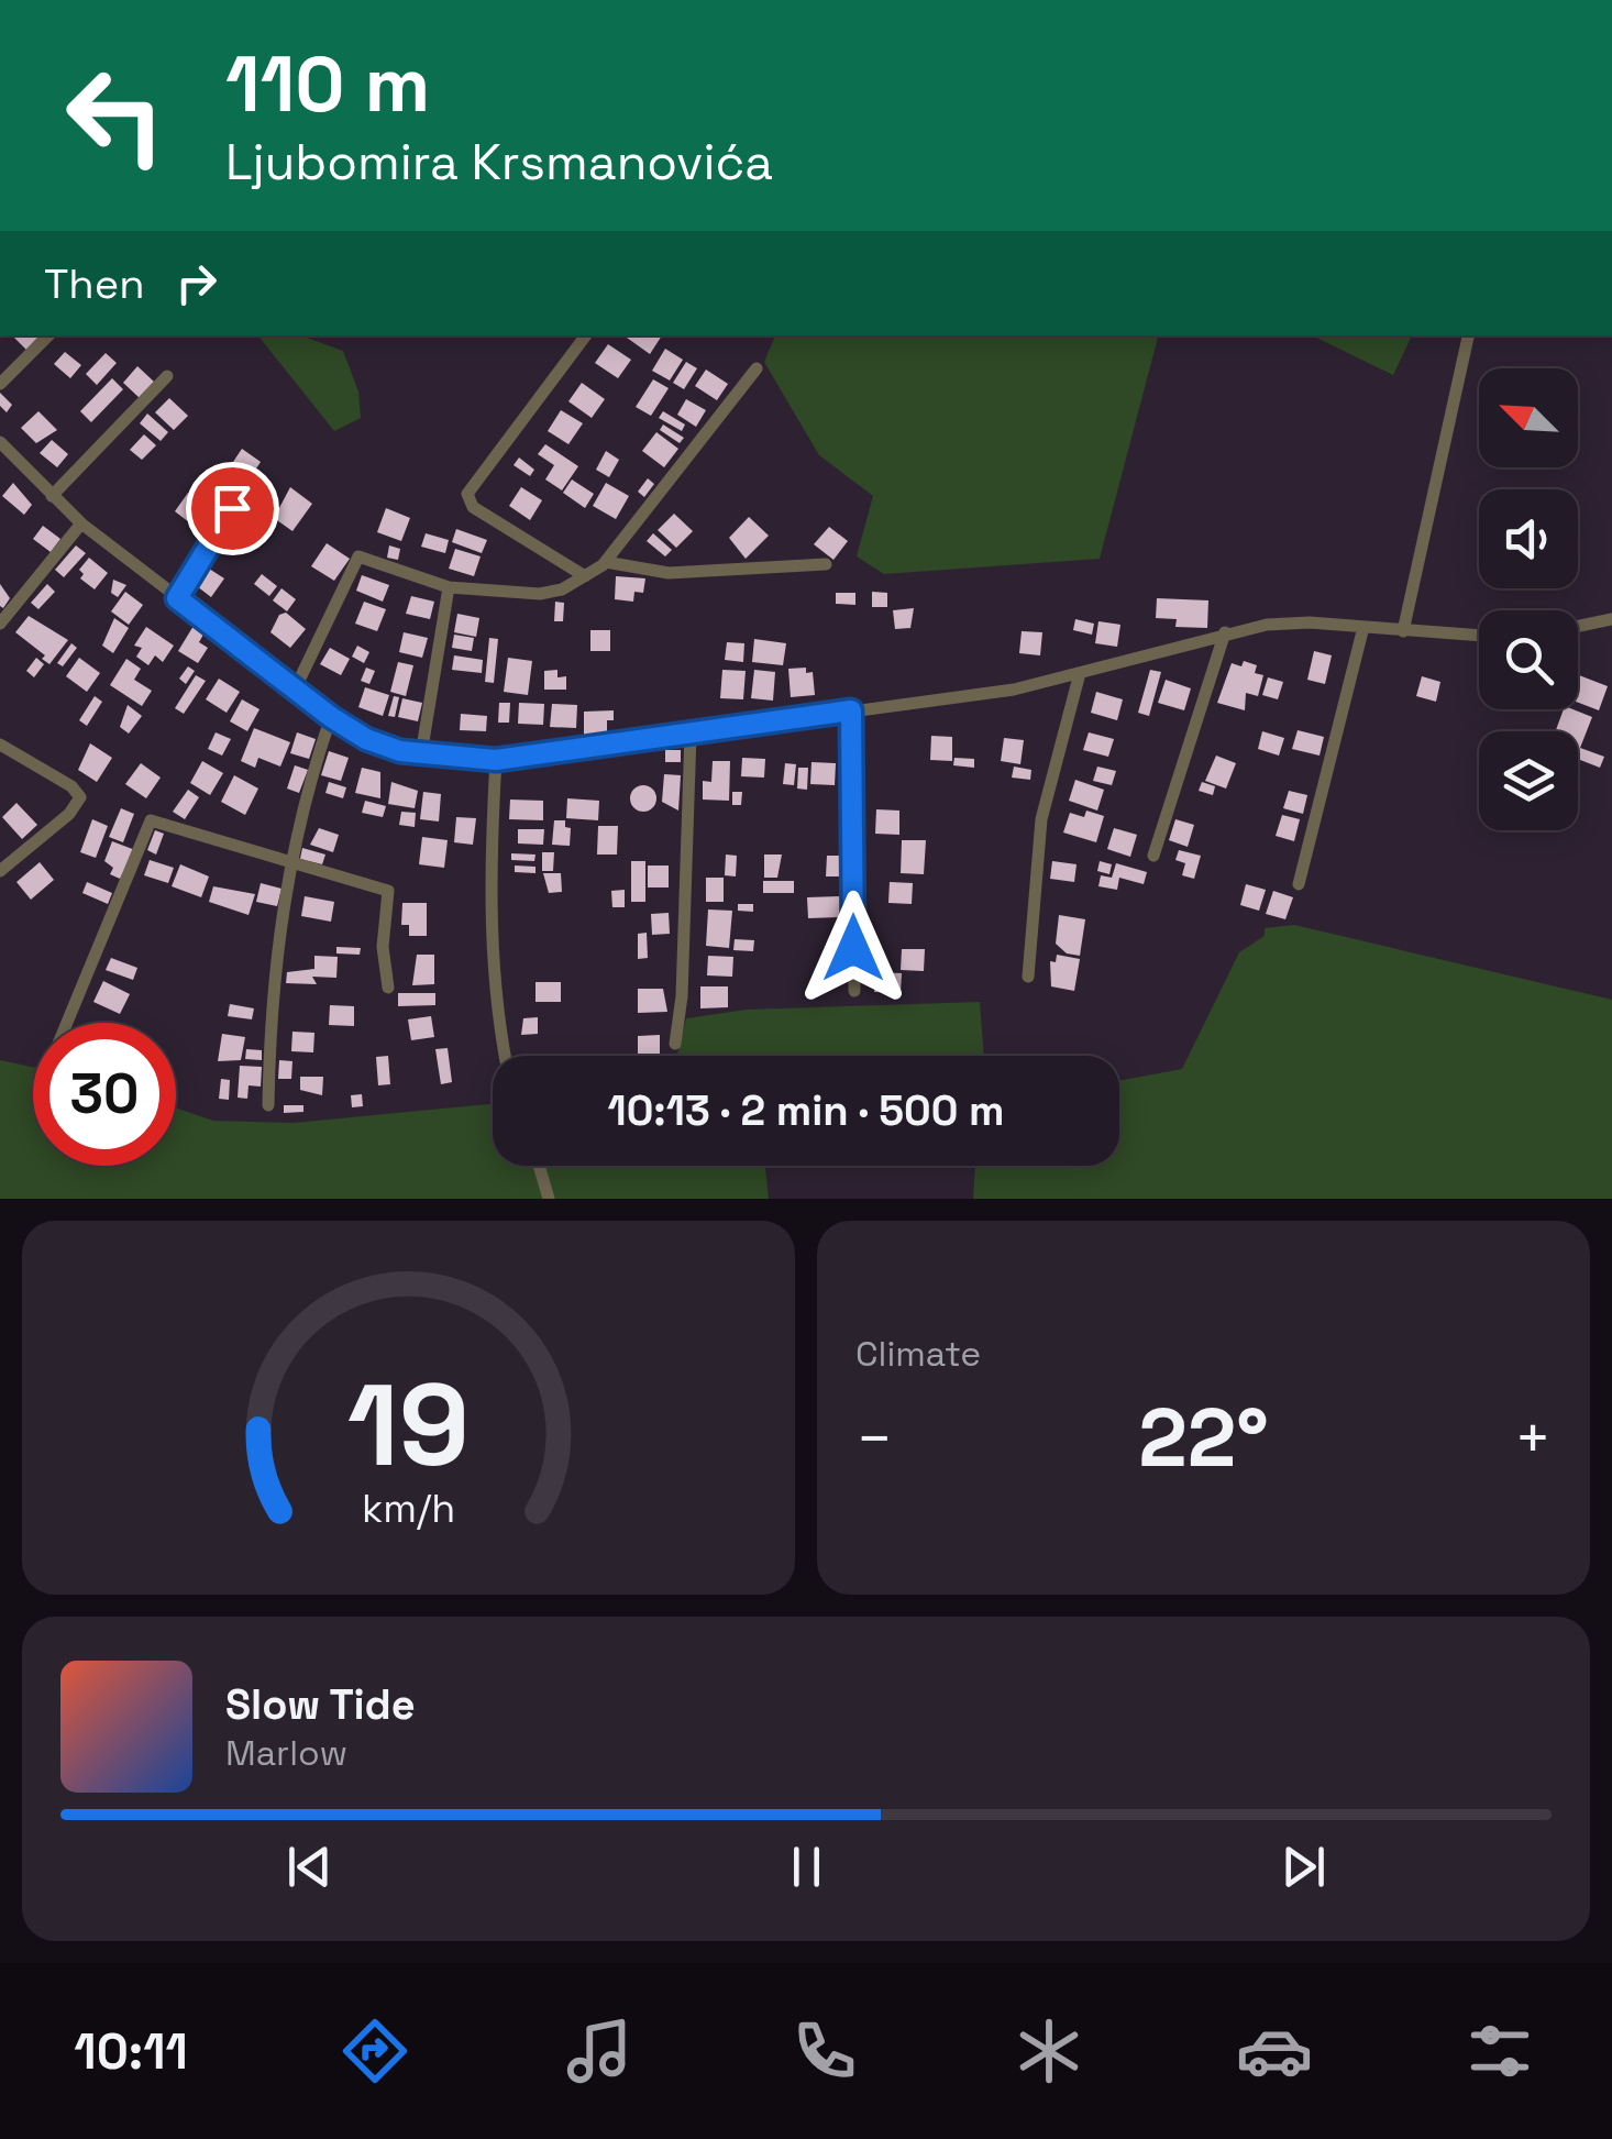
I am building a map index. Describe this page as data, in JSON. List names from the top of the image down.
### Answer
{
  "north": "top left",
  "page": {
    "turn": ["110 m", "Ljubomira Krsmanovića"],
    "then": "Then",
    "limit": "30",
    "trip": "10:13 · 2 min · 500 m",
    "tile": "Climate",
    "heat": ["−", "22°", "+"],
    "song": ["Slow Tide", "Marlow"],
    "tabs": "10:11",
    "gauge": ["19", "km/h"]
  }
}
